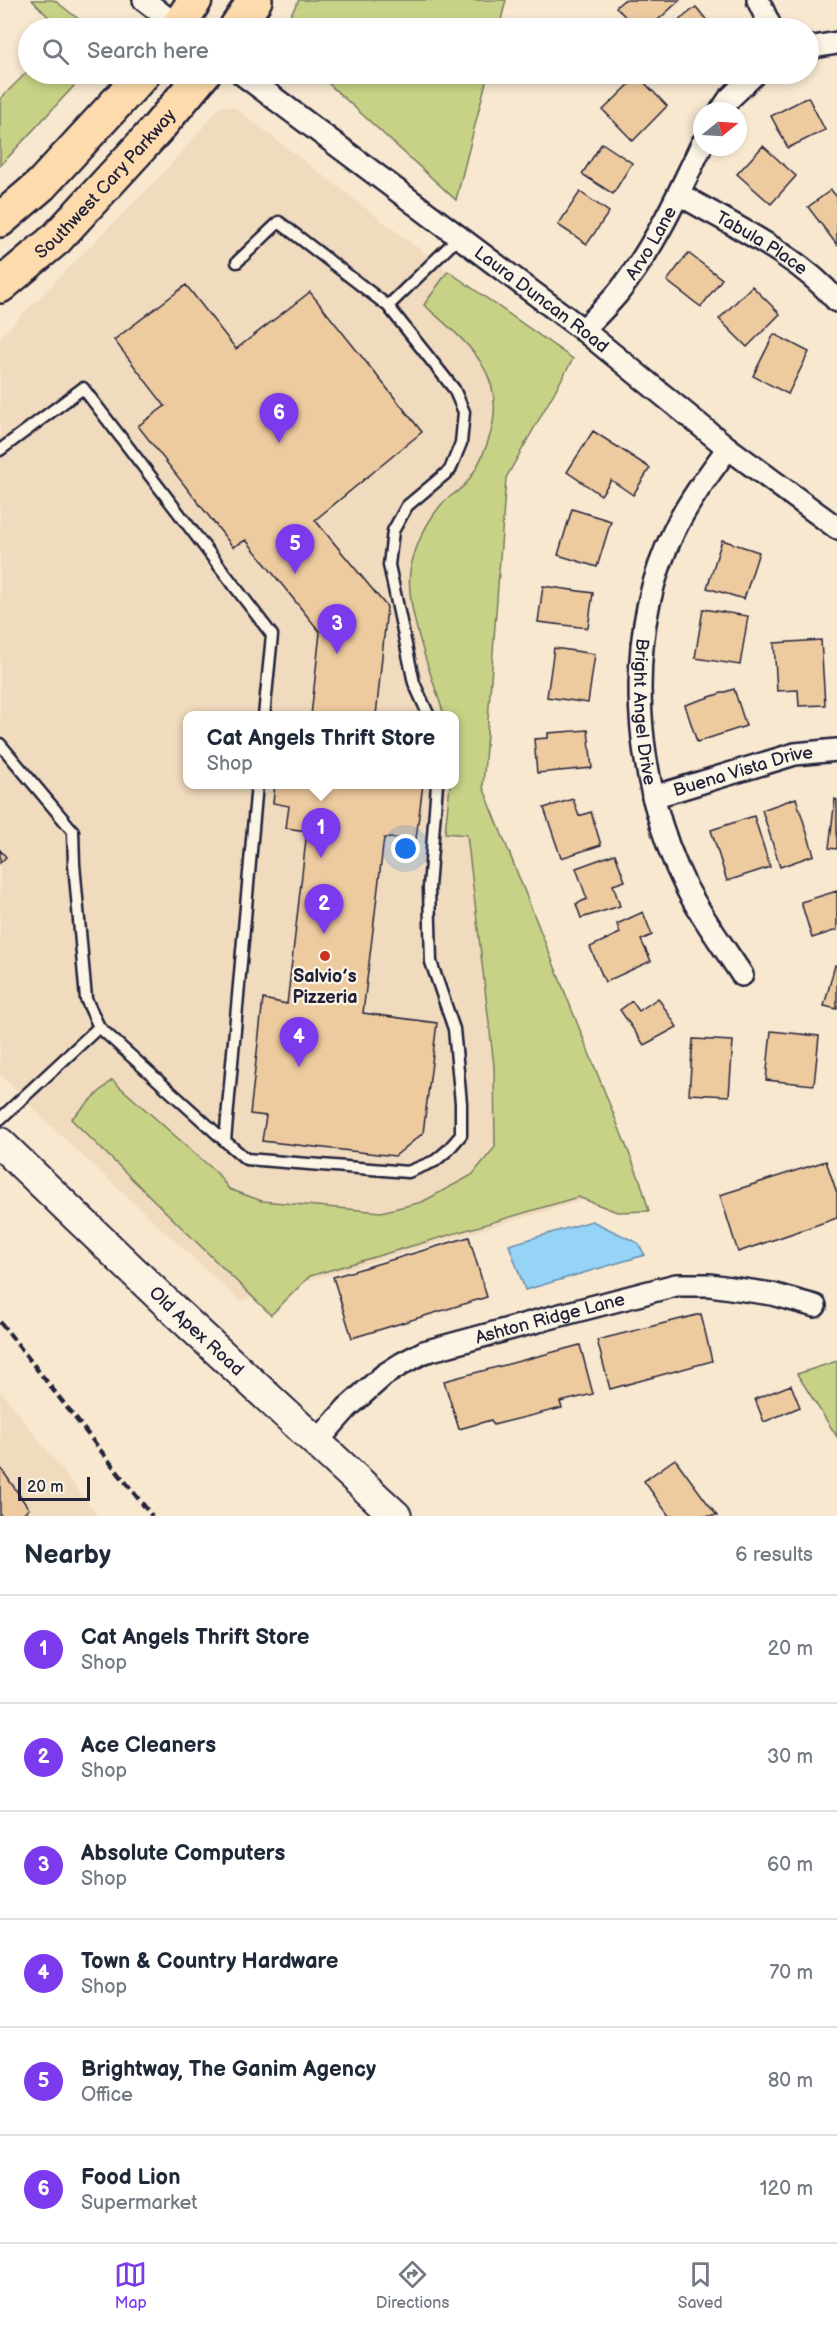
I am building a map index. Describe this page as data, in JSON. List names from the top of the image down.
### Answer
{
  "streets": {
    "main road": ["Southwest Cary Parkway", "Old Apex Road"],
    "street": [
      "Arvo Lane",
      "Tabula Place",
      "Laura Duncan Road",
      "Bright Angel Drive",
      "Buena Vista Drive",
      "Ashton Ridge Lane"
    ]
  },
  "crossings": [
    ["Arvo Lane", "Tabula Place"],
    ["Arvo Lane", "Laura Duncan Road"],
    ["Laura Duncan Road", "Bright Angel Drive"],
    ["Bright Angel Drive", "Buena Vista Drive"],
    ["Ashton Ridge Lane", "Old Apex Road"]
  ],
  "places": ["Salvio’s Pizzeria"],
  "scale_bar": "20 m",
  "north": "right",
  "page": {
    "search": "Search here",
    "pins": [
      "6",
      "5",
      "3",
      "1",
      "2",
      "4"
    ],
    "popup": ["Cat Angels Thrift Store", "Shop"],
    "scale": "20 m",
    "heading": ["Nearby", "6 results"],
    "list": [
      {
        "mark": "1",
        "name": "Cat Angels Thrift Store",
        "note": "Shop",
        "value": "20 m"
      },
      {
        "mark": "2",
        "name": "Ace Cleaners",
        "note": "Shop",
        "value": "30 m"
      },
      {
        "mark": "3",
        "name": "Absolute Computers",
        "note": "Shop",
        "value": "60 m"
      },
      {
        "mark": "4",
        "name": "Town & Country Hardware",
        "note": "Shop",
        "value": "70 m"
      },
      {
        "mark": "5",
        "name": "Brightway, The Ganim Agency",
        "note": "Office",
        "value": "80 m"
      },
      {
        "mark": "6",
        "name": "Food Lion",
        "note": "Supermarket",
        "value": "120 m"
      }
    ],
    "nav": ["Map", "Directions", "Saved"]
  }
}
